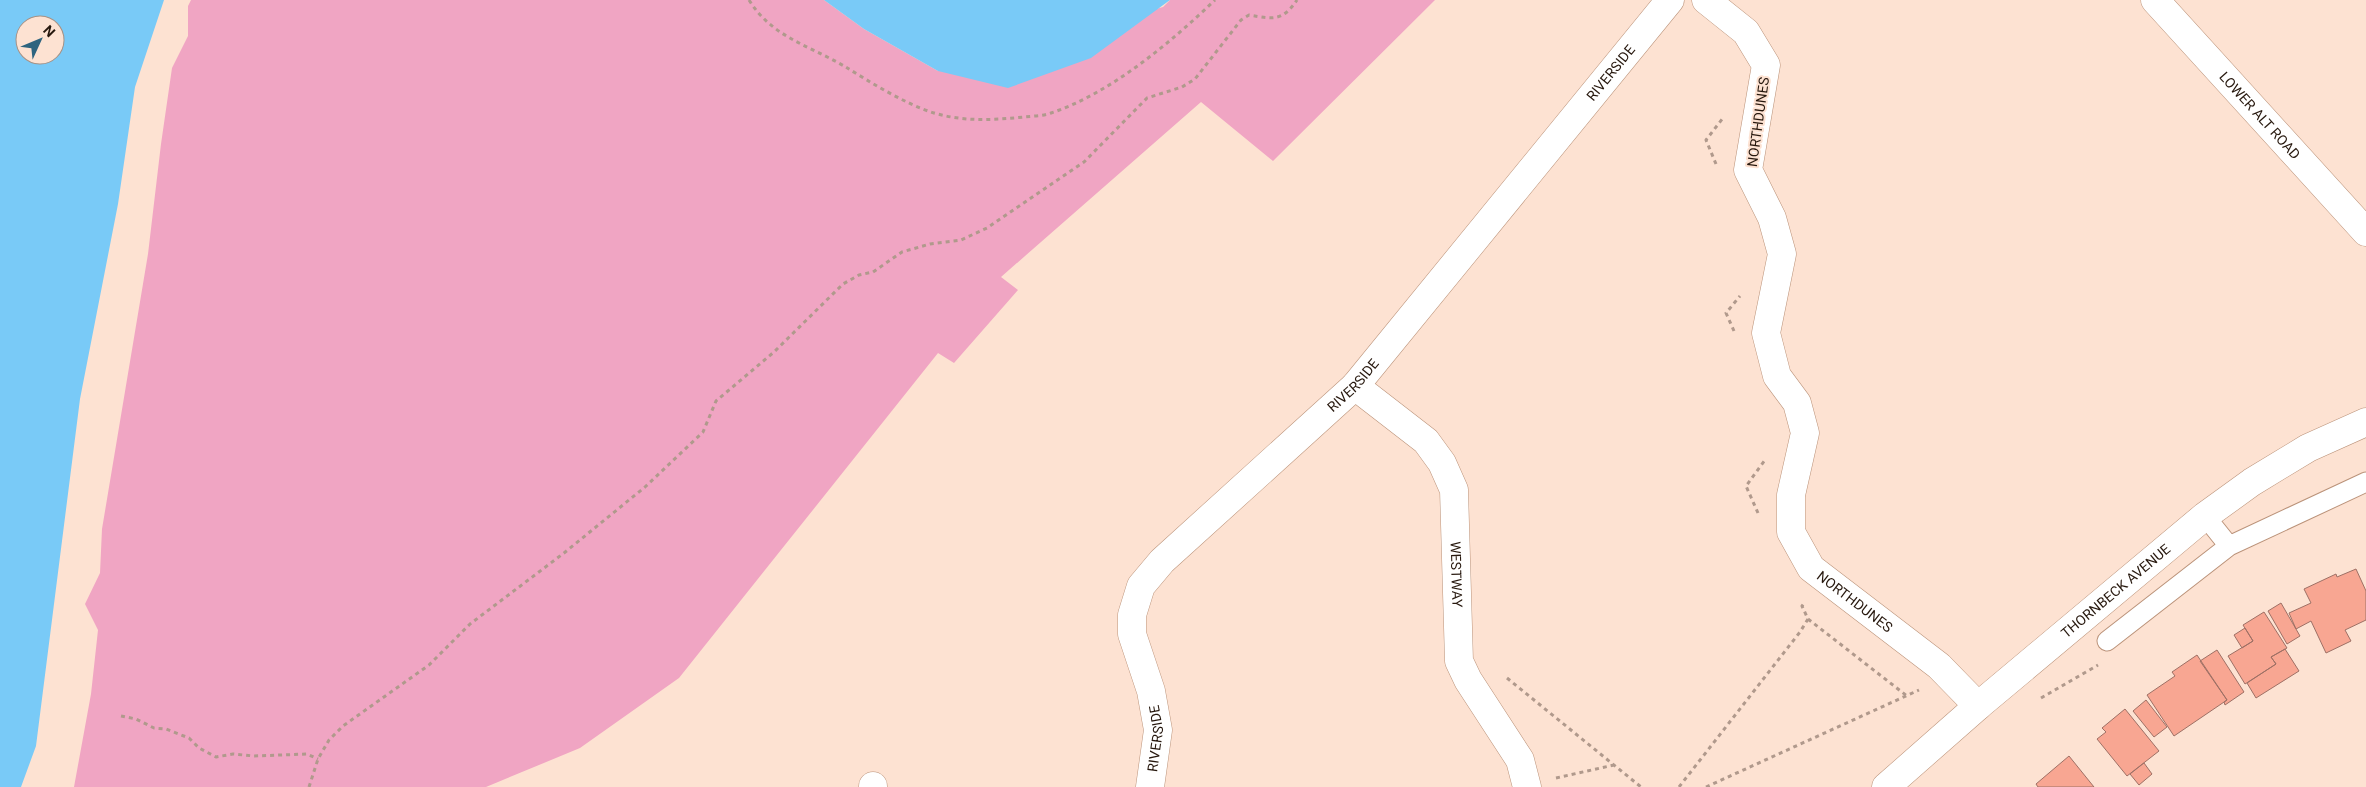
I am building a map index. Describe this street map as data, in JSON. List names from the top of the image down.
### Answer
{
  "streets": {
    "street": [
      "RIVERSIDE",
      "LOWER ALT ROAD",
      "NORTHDUNES",
      "WESTWAY",
      "THORNBECK AVENUE"
    ]
  },
  "crossings": [
    ["RIVERSIDE", "WESTWAY"],
    ["NORTHDUNES", "THORNBECK AVENUE"]
  ],
  "north": "top right"
}
